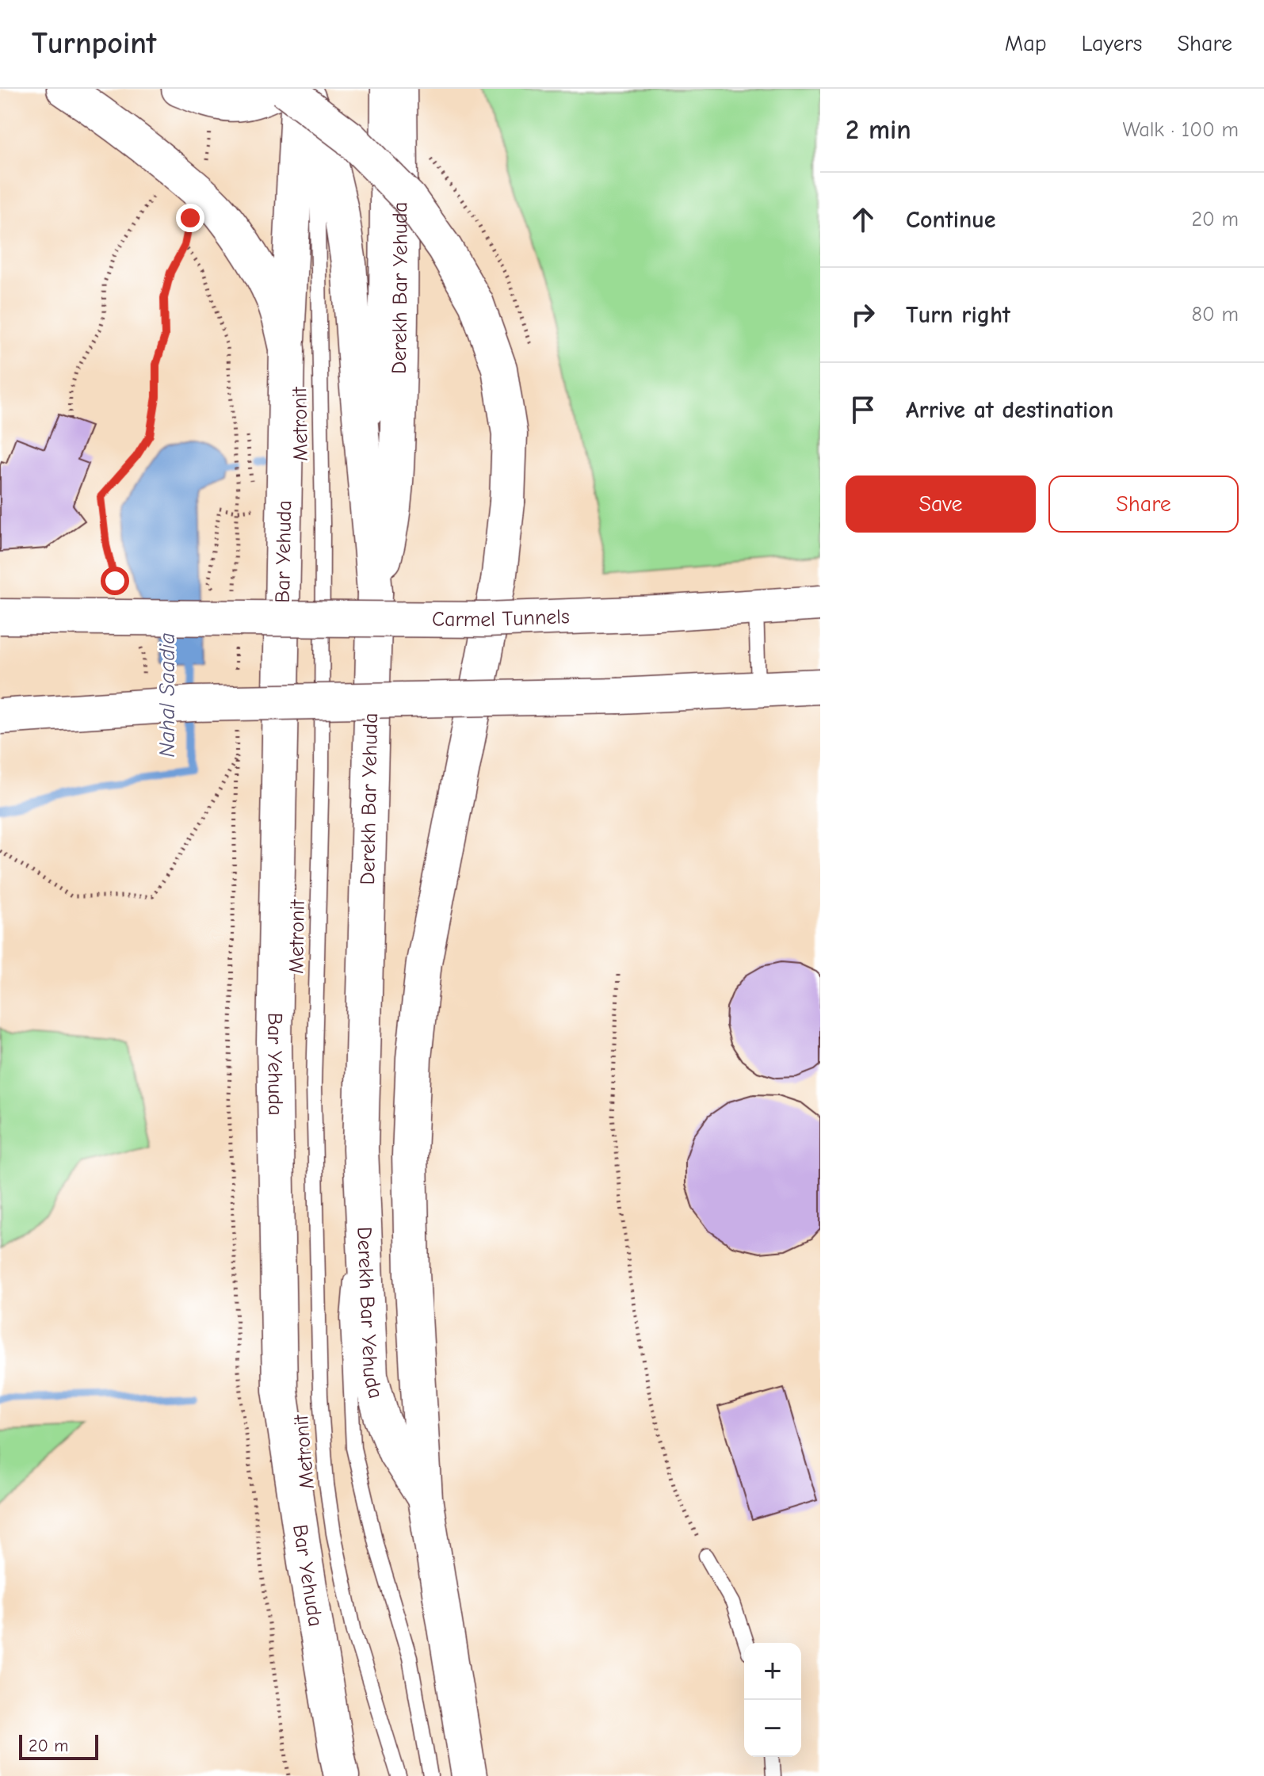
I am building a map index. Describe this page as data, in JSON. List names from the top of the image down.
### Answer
{
  "streets": {
    "main road": ["Derekh Bar Yehuda", "Bar Yehuda", "Carmel Tunnels"],
    "lane": ["Metronit"]
  },
  "water": ["Nahal Saadia"],
  "scale_bar": "20 m",
  "page": {
    "header": "Turnpoint",
    "nav": ["Map", "Layers", "Share"],
    "heading": ["2 min", "Walk · 100 m"],
    "list": [
      ["Continue", "20 m"],
      ["Turn right", "80 m"],
      "Arrive at destination"
    ],
    "buttons": ["Save", "Share"],
    "map_buttons": ["+", "−"],
    "scale": "20 m"
  }
}
